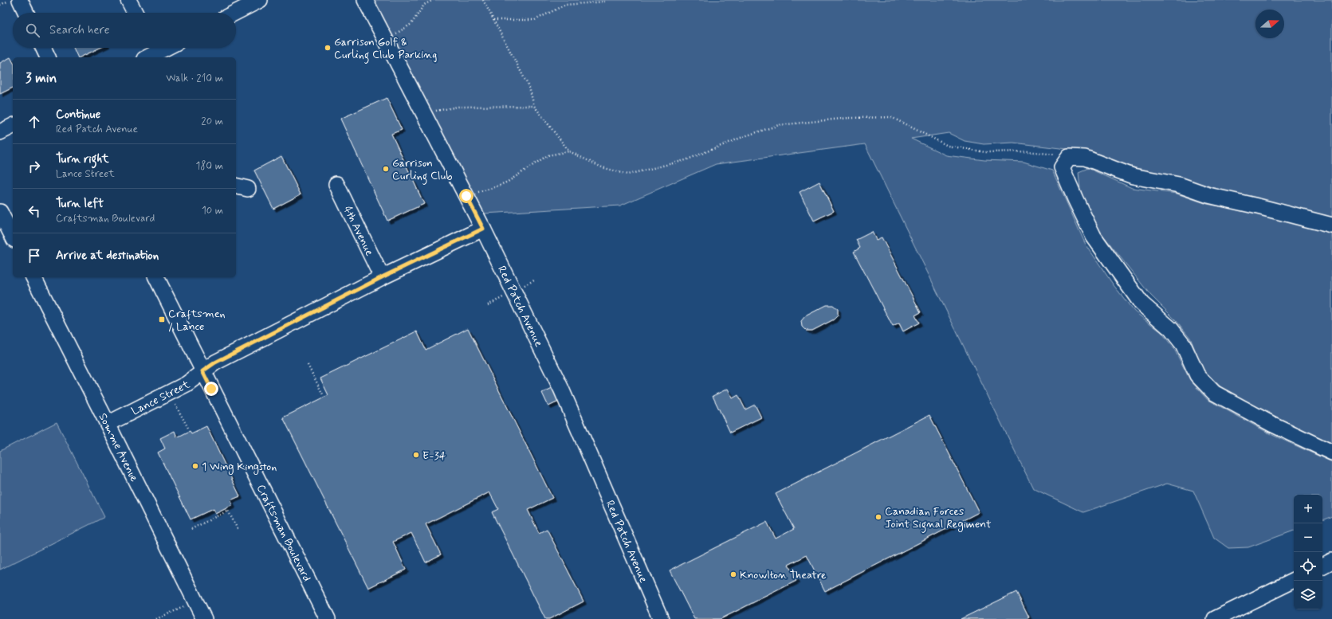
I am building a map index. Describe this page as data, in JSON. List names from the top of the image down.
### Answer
{
  "streets": {
    "street": [
      "4th Avenue",
      "Red Patch Avenue",
      "Lance Street",
      "Somme Avenue",
      "Craftsman Boulevard"
    ]
  },
  "crossings": [
    ["4th Avenue", "Lance Street"],
    ["Red Patch Avenue", "Lance Street"],
    ["Lance Street", "Somme Avenue"],
    ["Lance Street", "Craftsman Boulevard"]
  ],
  "places": {
    "other": [
      "Garrison Golf & Curling Club Parking",
      "Garrison Curling Club",
      "E-34",
      "1 Wing Kingston",
      "Canadian Forces Joint Signal Regiment",
      "Knowlton Theatre"
    ],
    "transit": ["Craftsmen / Lance"]
  },
  "north": "right",
  "page": {
    "search": "Search here",
    "heading": ["3 min", "Walk · 210 m"],
    "list": [
      ["Continue", "Red Patch Avenue", "20 m"],
      ["Turn right", "Lance Street", "180 m"],
      ["Turn left", "Craftsman Boulevard", "10 m"],
      "Arrive at destination"
    ],
    "map_buttons": ["+", "−"]
  }
}
